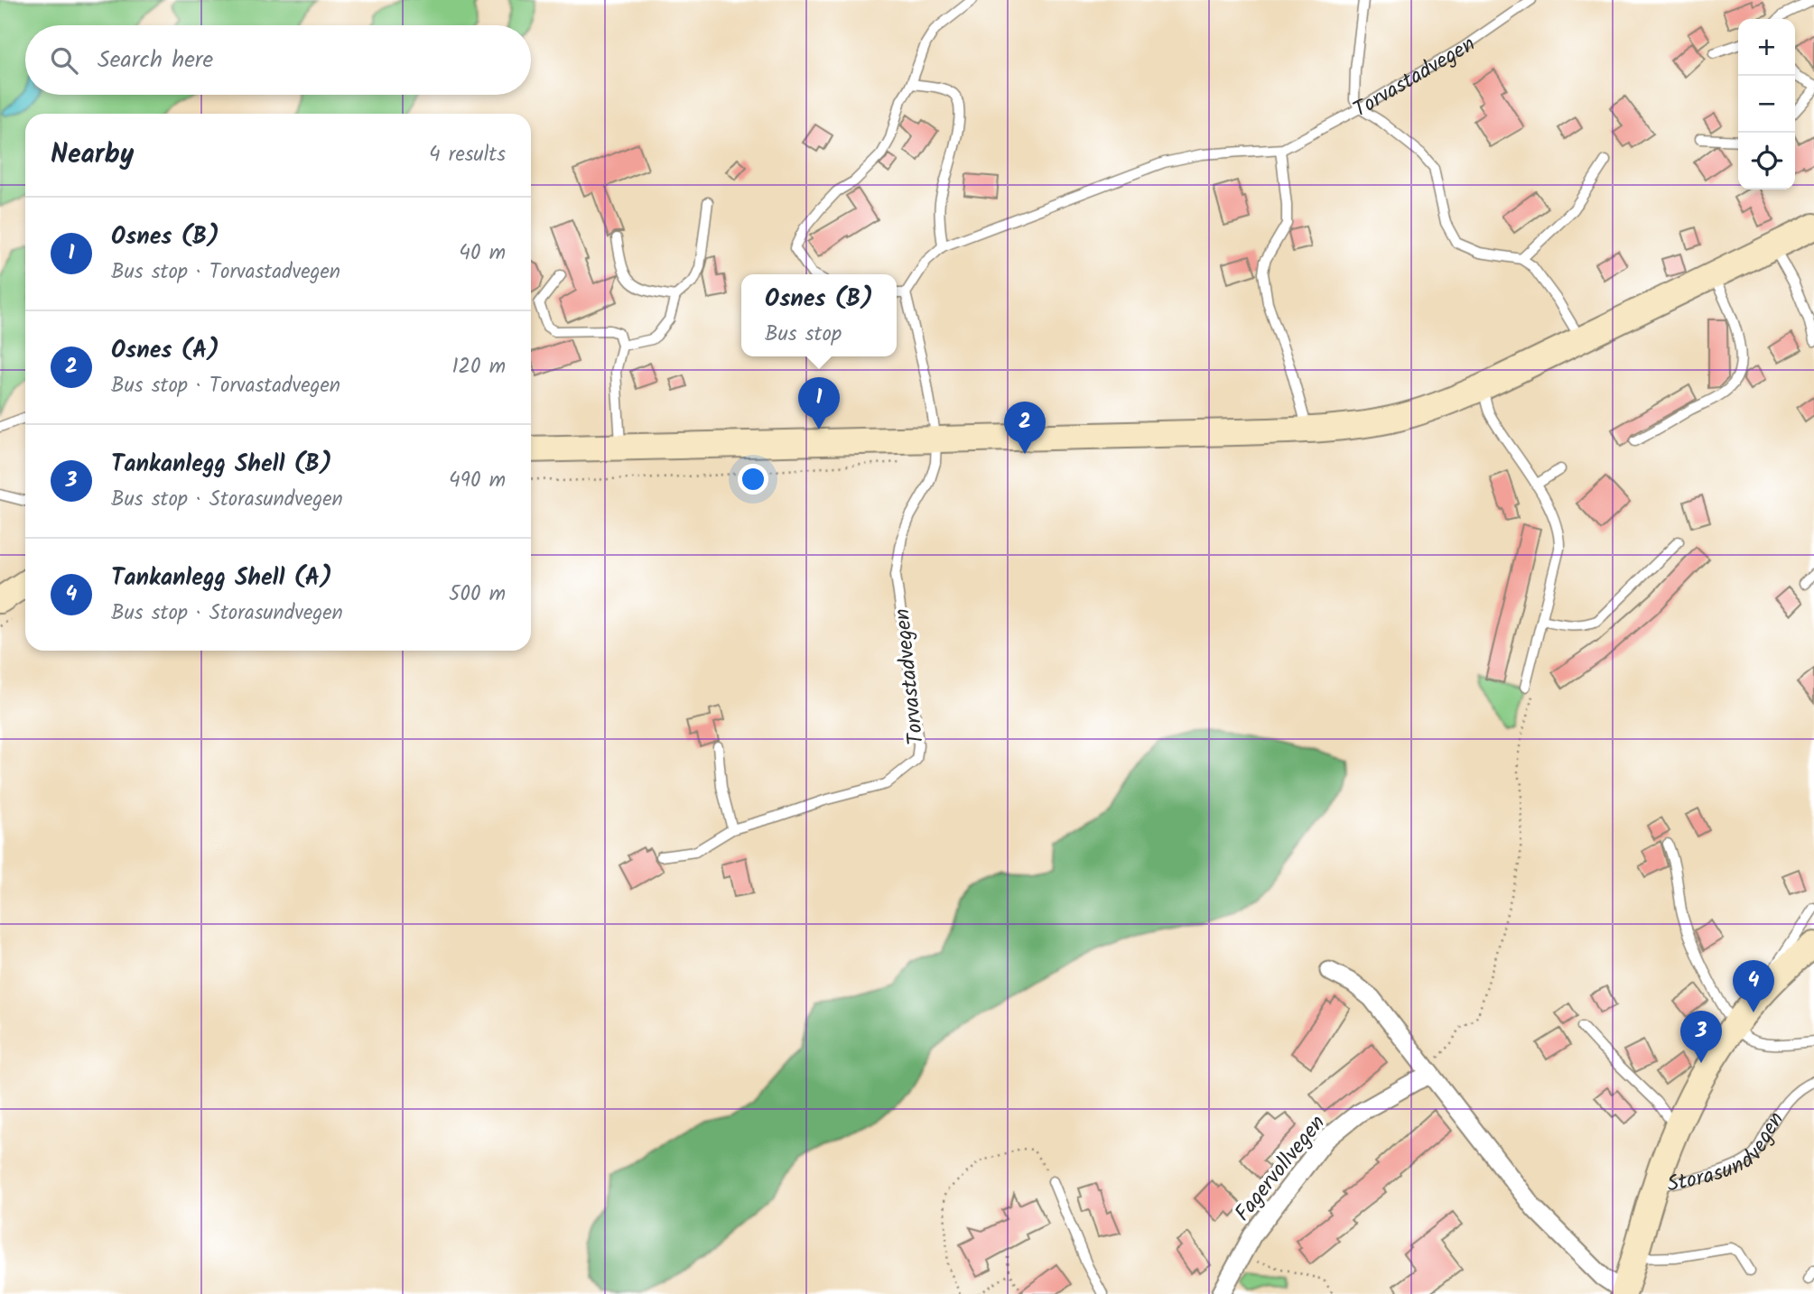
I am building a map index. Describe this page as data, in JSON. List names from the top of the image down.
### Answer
{
  "streets": {
    "main road": ["Storasundvegen"],
    "street": ["Fagervollvegen"],
    "lane": ["Torvastadvegen"]
  },
  "page": {
    "map_buttons": ["+", "−"],
    "search": "Search here",
    "heading": ["Nearby", "4 results"],
    "list": [
      {
        "mark": "1",
        "name": "Osnes (B)",
        "note": "Bus stop · Torvastadvegen",
        "value": "40 m"
      },
      {
        "mark": "2",
        "name": "Osnes (A)",
        "note": "Bus stop · Torvastadvegen",
        "value": "120 m"
      },
      {
        "mark": "3",
        "name": "Tankanlegg Shell (B)",
        "note": "Bus stop · Storasundvegen",
        "value": "490 m"
      },
      {
        "mark": "4",
        "name": "Tankanlegg Shell (A)",
        "note": "Bus stop · Storasundvegen",
        "value": "500 m"
      }
    ],
    "popup": ["Osnes (B)", "Bus stop"],
    "pins": [
      "1",
      "2",
      "4",
      "3"
    ]
  }
}
